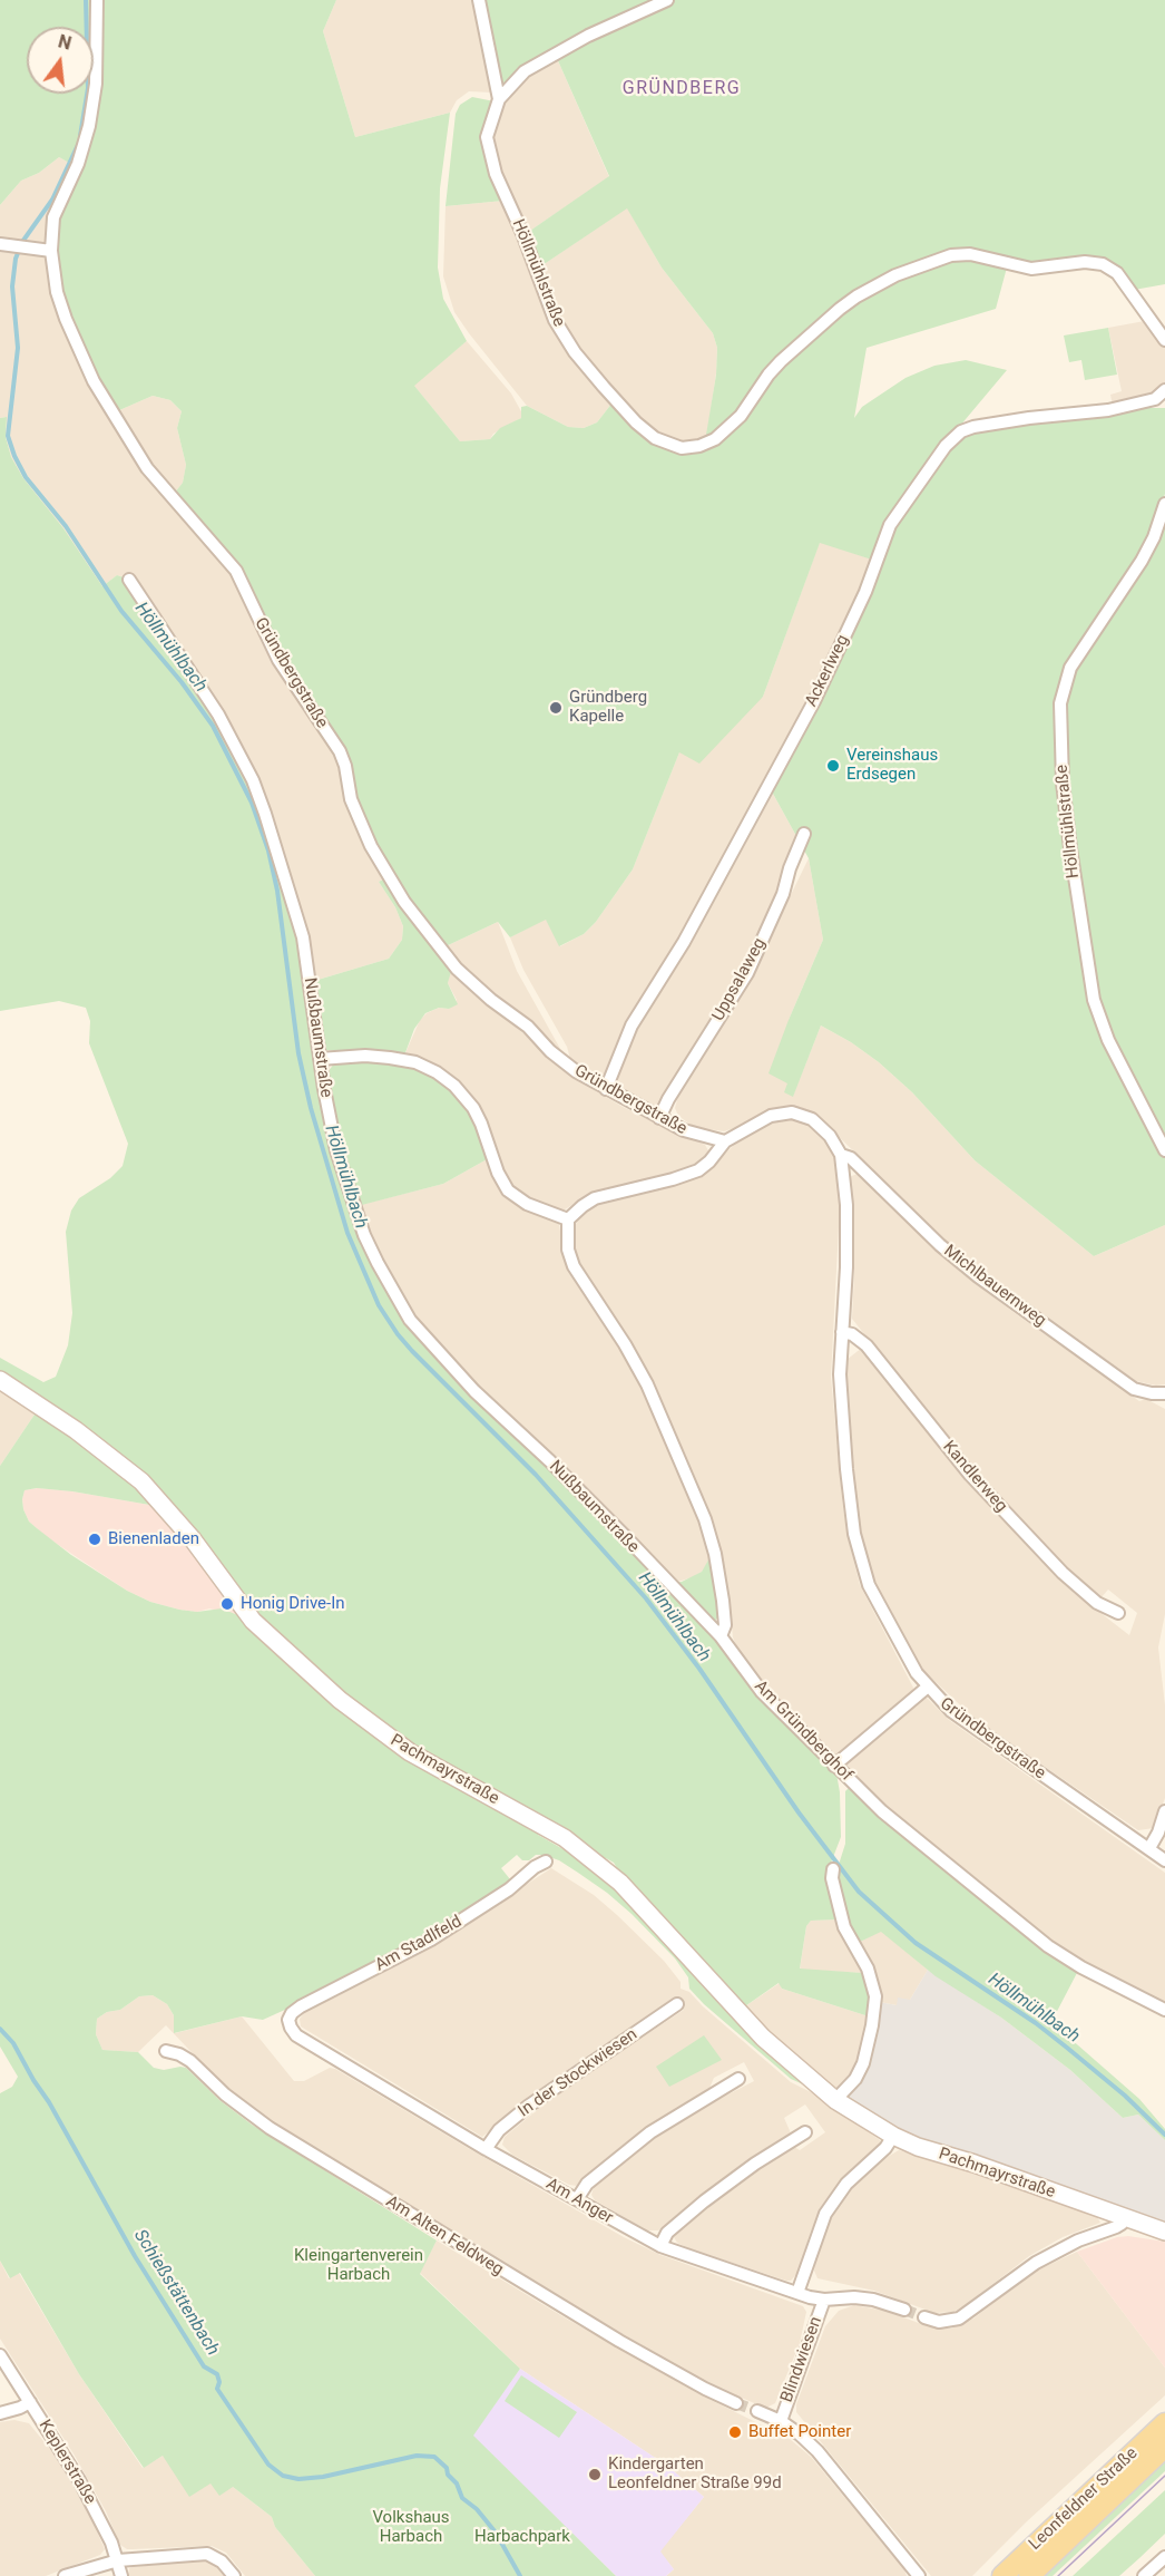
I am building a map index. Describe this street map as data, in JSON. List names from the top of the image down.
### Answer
{
  "streets": {
    "main road": ["Leonfeldner Straße"],
    "street": [
      "Höllmühlstraße",
      "Ackerlweg",
      "Gründbergstraße",
      "Uppsalaweg",
      "Nußbaumstraße",
      "Michlbauernweg",
      "Kandlerweg",
      "Am Gründberghof",
      "Pachmayrstraße",
      "Am Stadlfeld",
      "In der Stockwiesen",
      "Am Anger",
      "Am Alten Feldweg",
      "Blindwiesen",
      "Keplerstraße"
    ]
  },
  "crossings": [
    ["Ackerlweg", "Gründbergstraße"],
    ["Gründbergstraße", "Uppsalaweg"],
    ["Gründbergstraße", "Michlbauernweg"],
    ["Gründbergstraße", "Kandlerweg"],
    ["Nußbaumstraße", "Am Gründberghof"],
    ["Pachmayrstraße", "Blindwiesen"],
    ["Am Stadlfeld", "Am Anger"],
    ["In der Stockwiesen", "Am Anger"],
    ["Am Anger", "Blindwiesen"]
  ],
  "districts": ["GRÜNDBERG"],
  "water": ["Höllmühlbach", "Schießstättenbach"],
  "parks": ["Kleingartenverein Harbach", "Volkshaus Harbach", "Harbachpark"],
  "places": [
    "Gründberg Kapelle",
    "Vereinshaus Erdsegen",
    "Bienenladen",
    "Honig Drive-In",
    "Buffet Pointer",
    "Kindergarten Leonfeldner Straße 99d"
  ],
  "north": "top"
}
